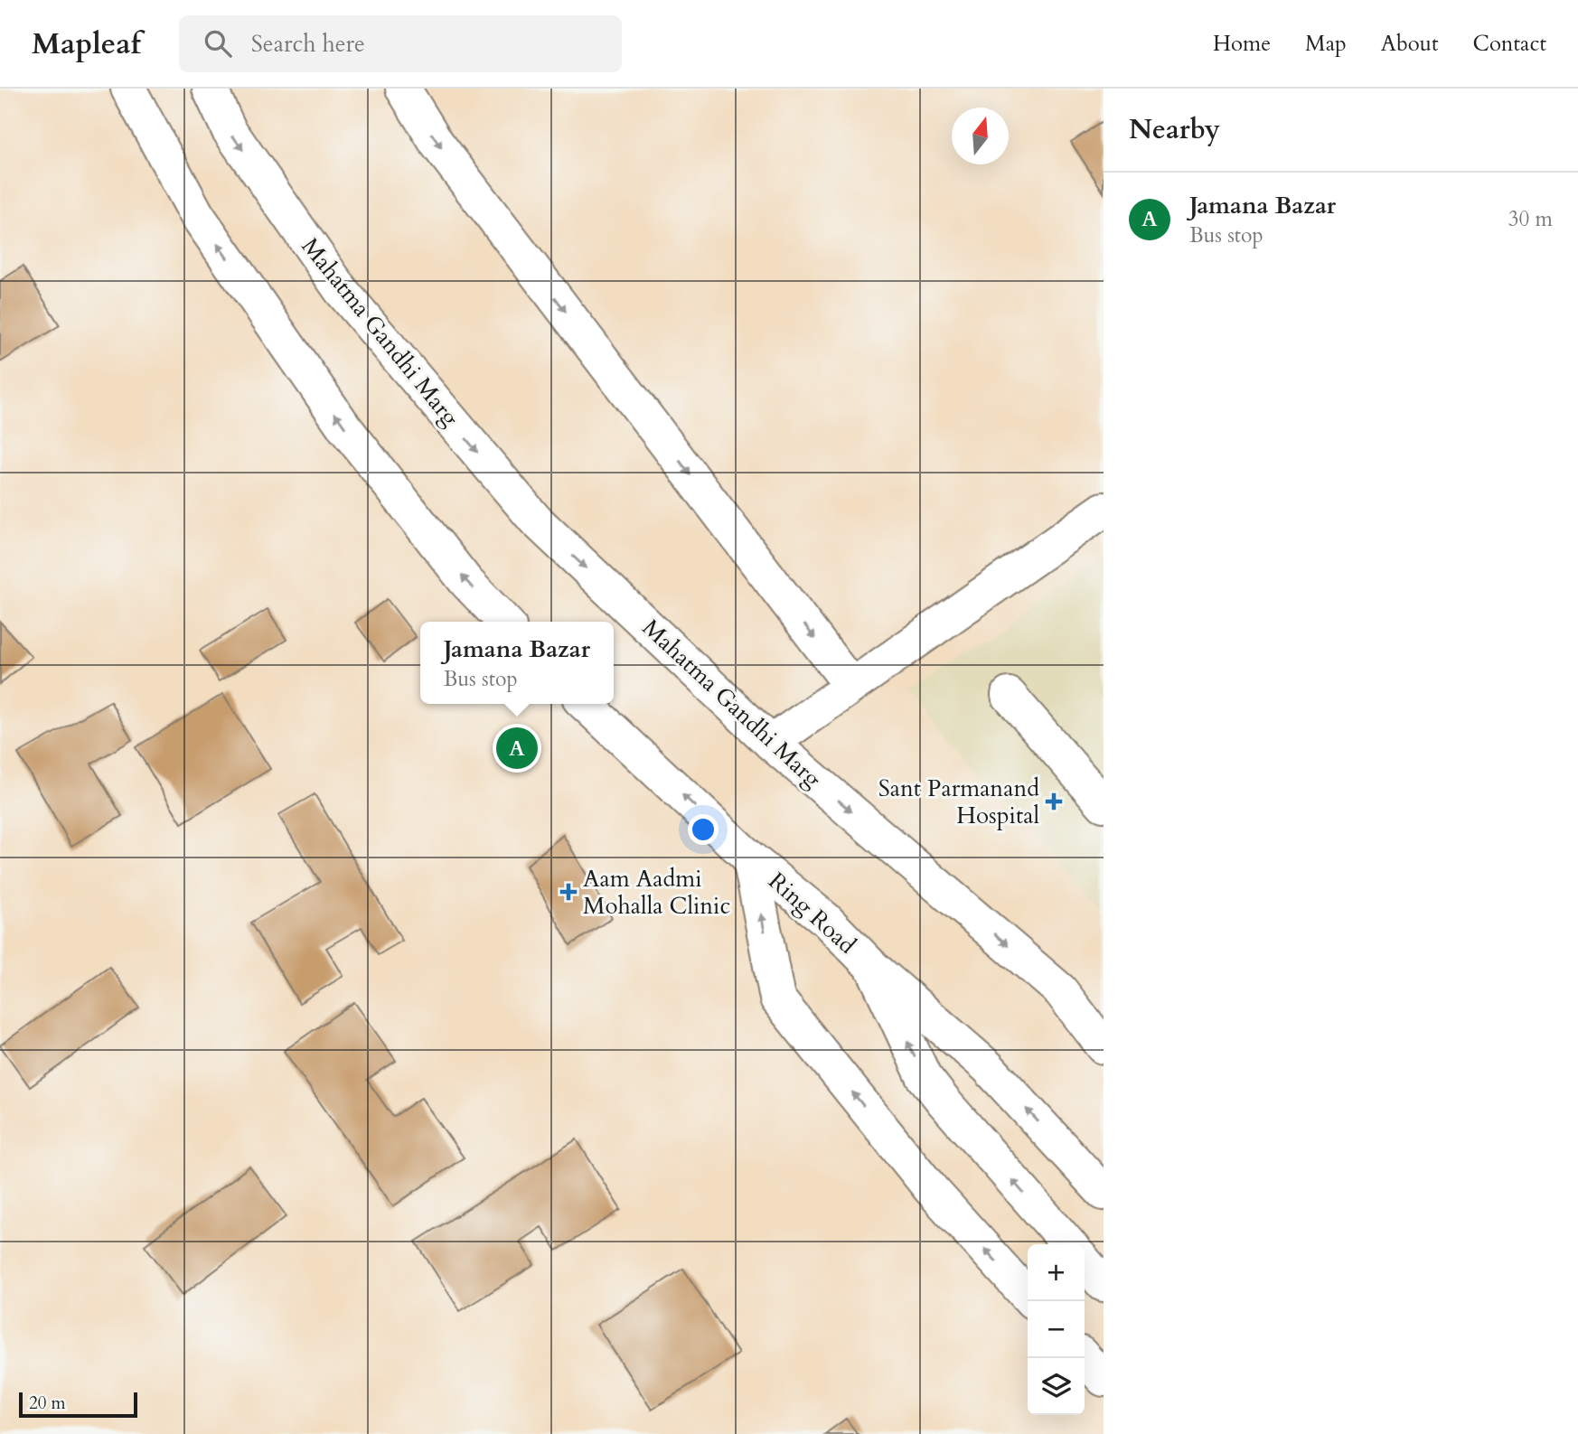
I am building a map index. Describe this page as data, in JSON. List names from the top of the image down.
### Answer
{
  "streets": {
    "main road": ["Mahatma Gandhi Marg", "Ring Road"]
  },
  "places": {
    "health": ["Sant Parmanand Hospital", "Aam Aadmi Mohalla Clinic"]
  },
  "scale_bar": "20 m",
  "north": "top",
  "page": {
    "header": "Mapleaf",
    "search": "Search here",
    "nav": [
      "Home",
      "Map",
      "About",
      "Contact"
    ],
    "heading": "Nearby",
    "list": [
      {
        "mark": "A",
        "name": "Jamana Bazar",
        "note": "Bus stop",
        "value": "30 m"
      }
    ],
    "popup": ["Jamana Bazar", "Bus stop"],
    "pins": "A",
    "map_buttons": ["+", "−"],
    "scale": "20 m"
  }
}
